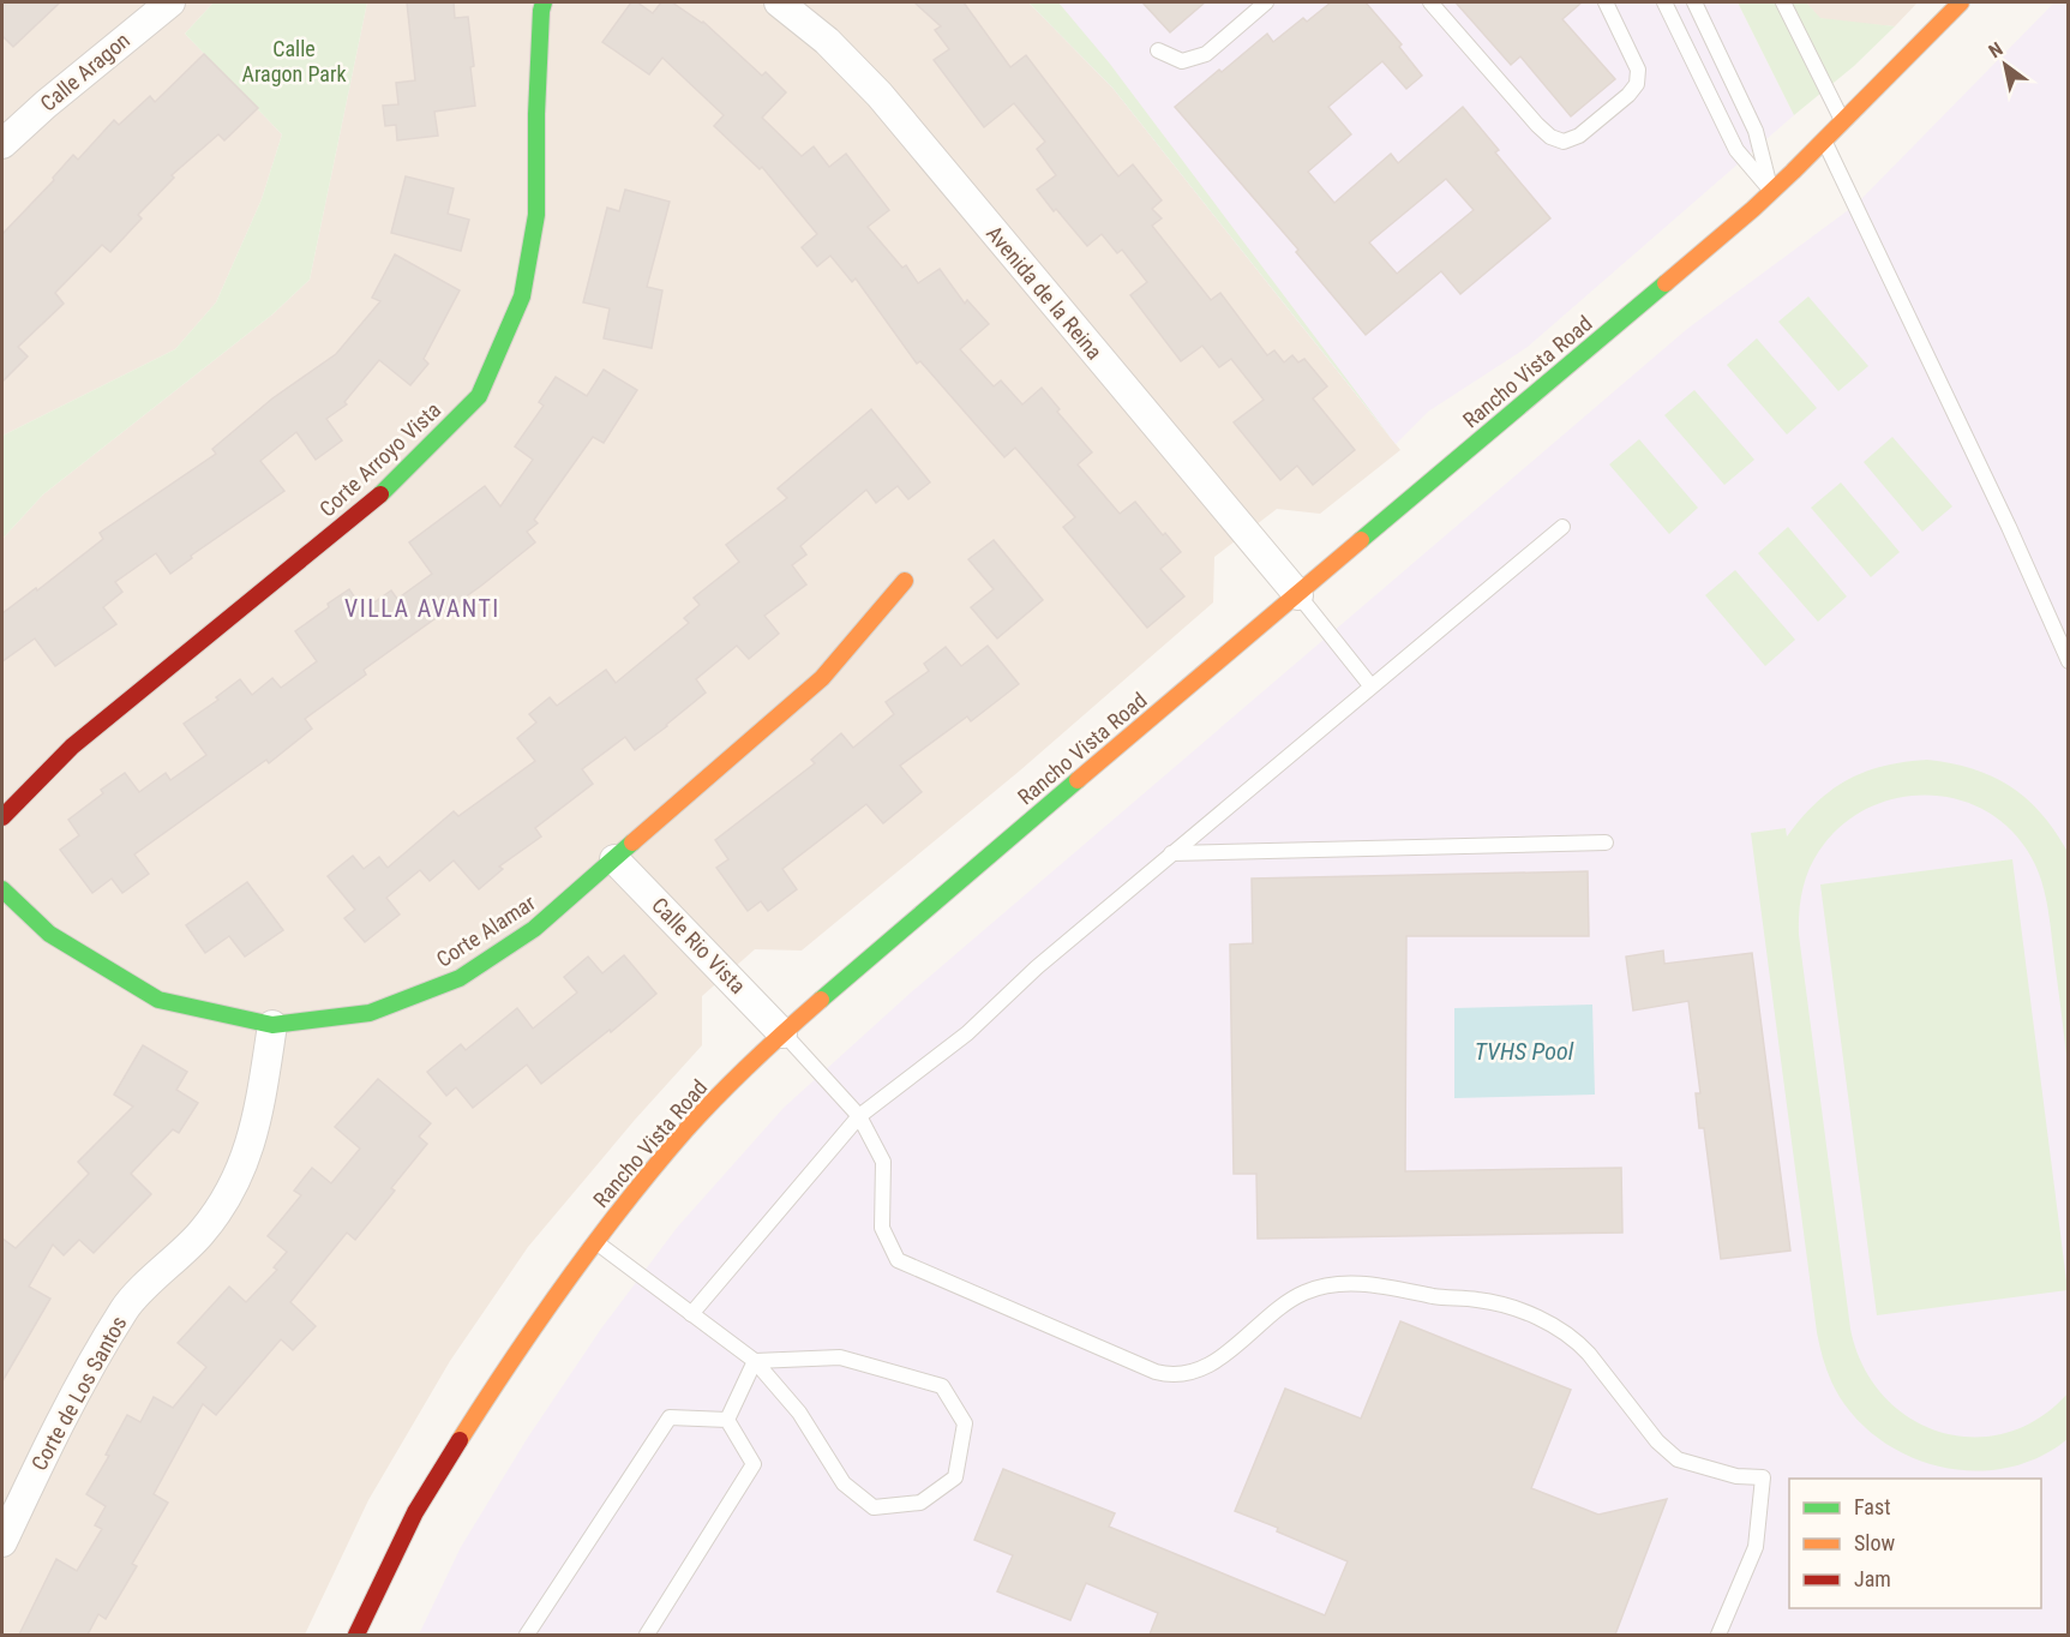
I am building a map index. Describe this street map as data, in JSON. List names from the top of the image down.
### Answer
{
  "streets": {
    "main road": ["Rancho Vista Road", "Corte Arroyo Vista", "Corte Alamar"],
    "street": [
      "Calle Aragon",
      "Avenida de la Reina",
      "Calle Rio Vista",
      "Corte de Los Santos"
    ]
  },
  "crossings": [
    ["Avenida de la Reina", "Rancho Vista Road"],
    ["Rancho Vista Road", "Calle Rio Vista"],
    ["Corte Alamar", "Calle Rio Vista"],
    ["Corte Alamar", "Corte de Los Santos"]
  ],
  "districts": ["VILLA AVANTI"],
  "water": ["TVHS Pool"],
  "parks": ["Calle Aragon Park"],
  "legend": ["Fast", "Slow", "Jam"],
  "north": "top left"
}
